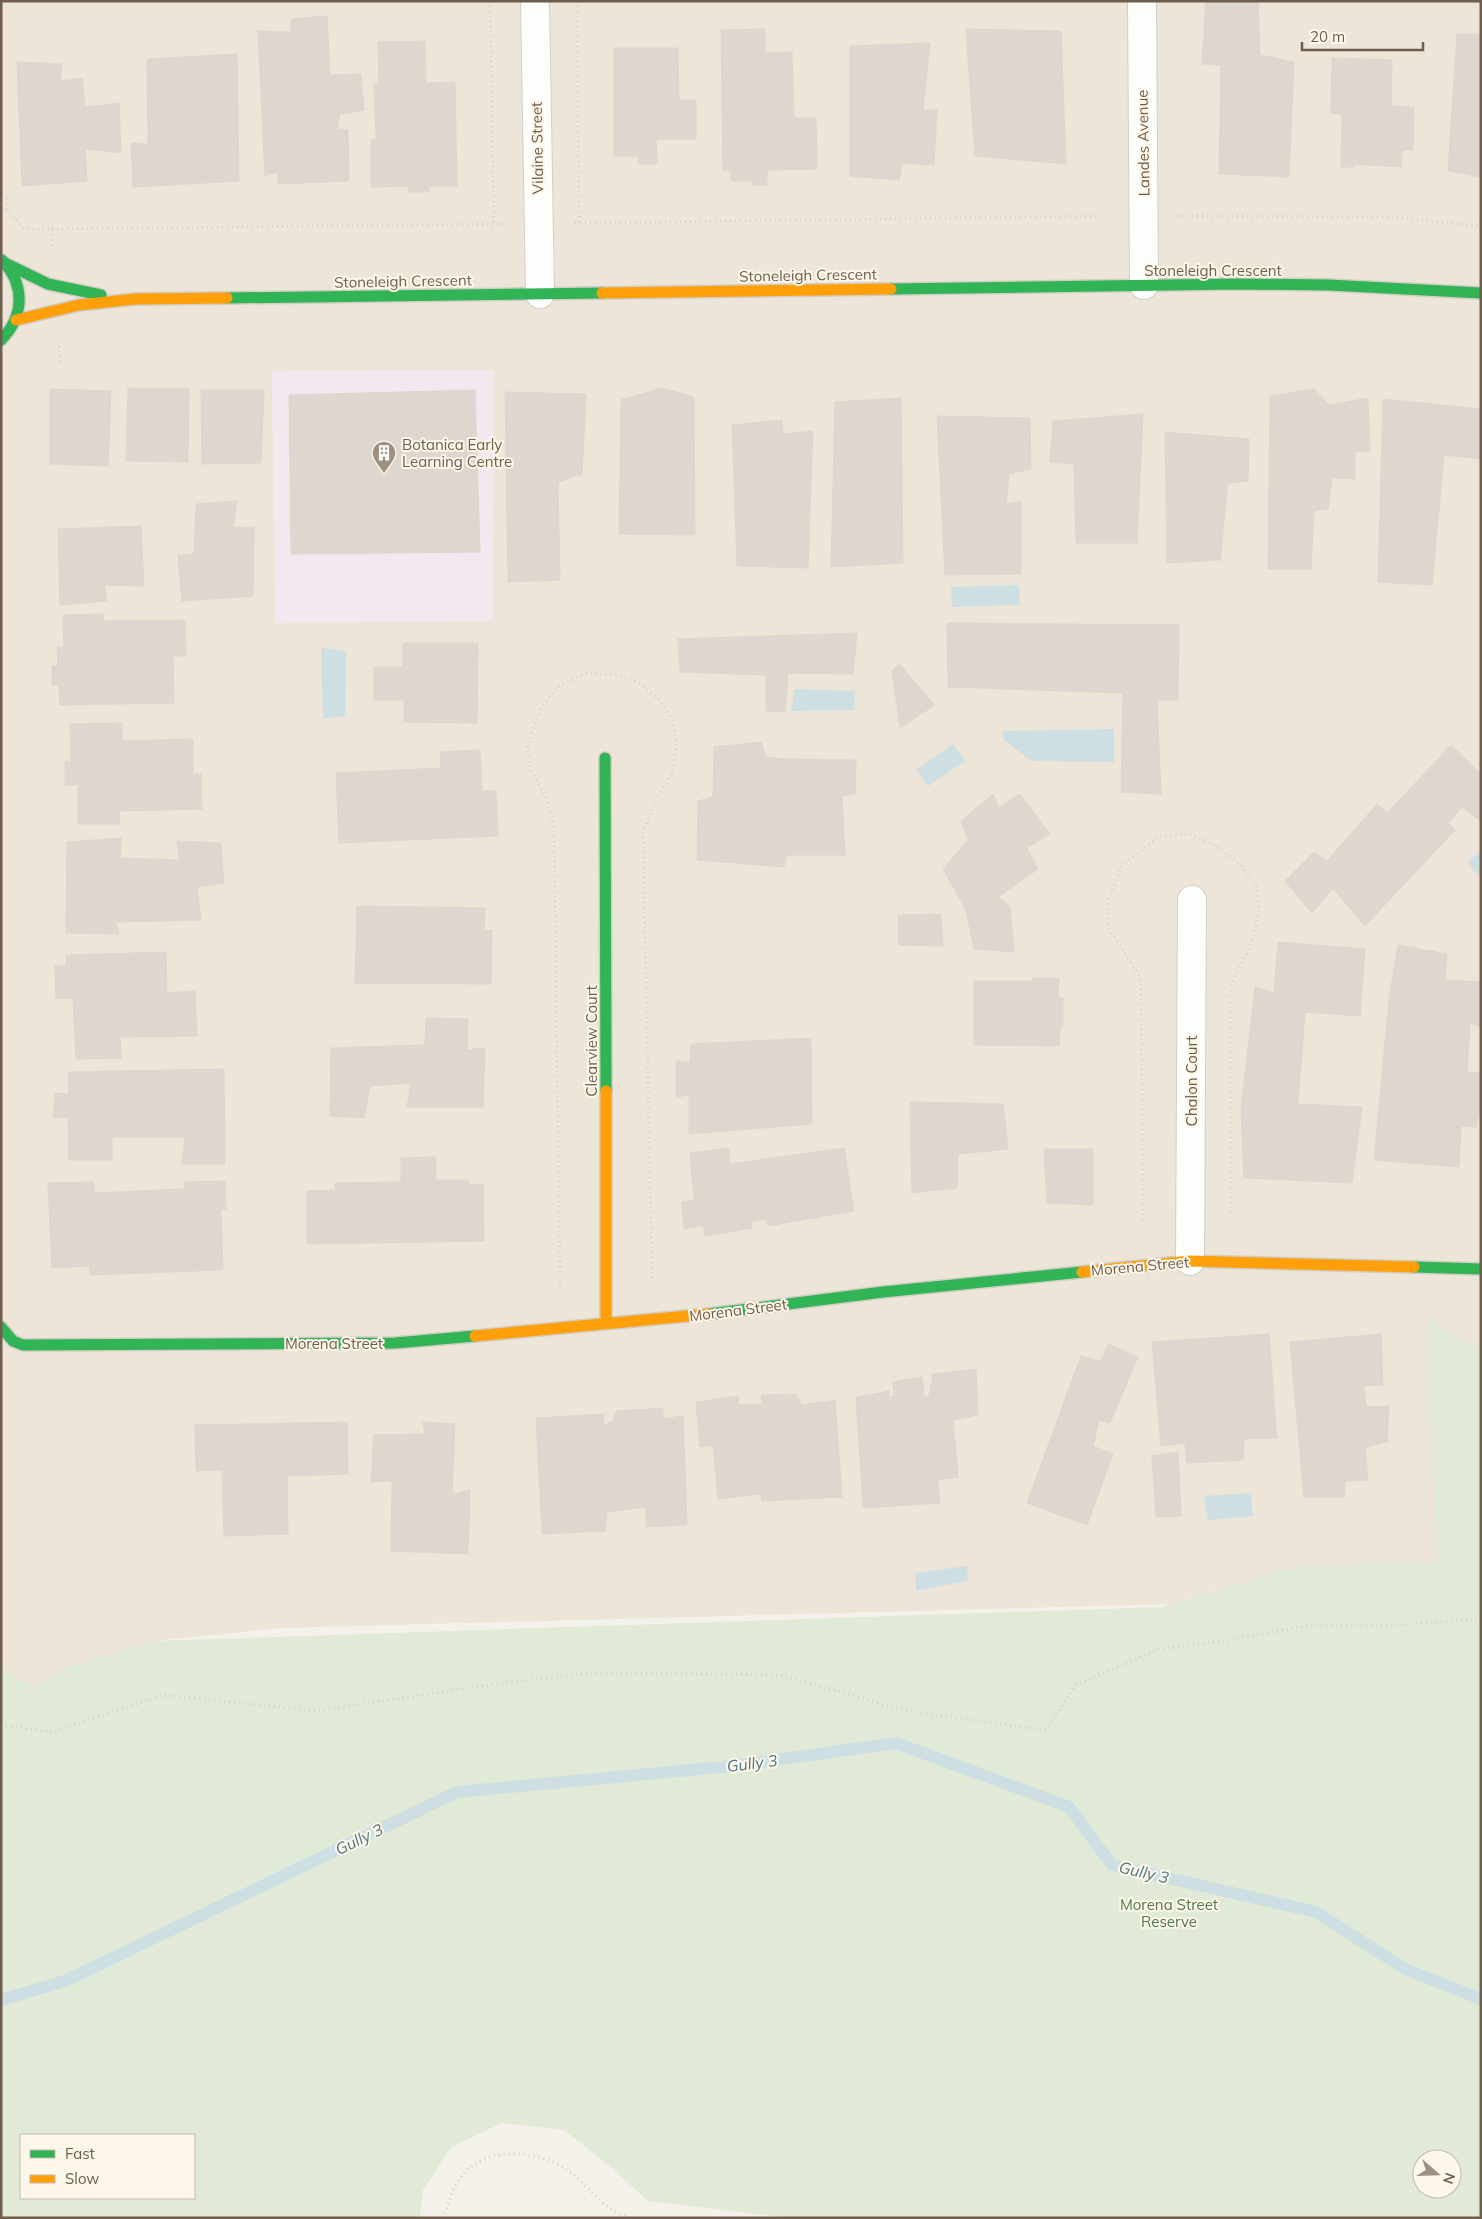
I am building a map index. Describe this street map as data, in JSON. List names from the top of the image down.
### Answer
{
  "streets": {
    "street": [
      "Landes Avenue",
      "Vilaine Street",
      "Stoneleigh Crescent",
      "Clearview Court",
      "Chalon Court",
      "Morena Street"
    ]
  },
  "crossings": [
    ["Landes Avenue", "Stoneleigh Crescent"],
    ["Vilaine Street", "Stoneleigh Crescent"],
    ["Clearview Court", "Morena Street"],
    ["Chalon Court", "Morena Street"]
  ],
  "water": ["Gully 3"],
  "parks": ["Morena Street Reserve"],
  "places": {
    "building": ["Botanica Early Learning Centre"]
  },
  "legend": ["Fast", "Slow"],
  "scale_bar": "20 m",
  "north": "right"
}
